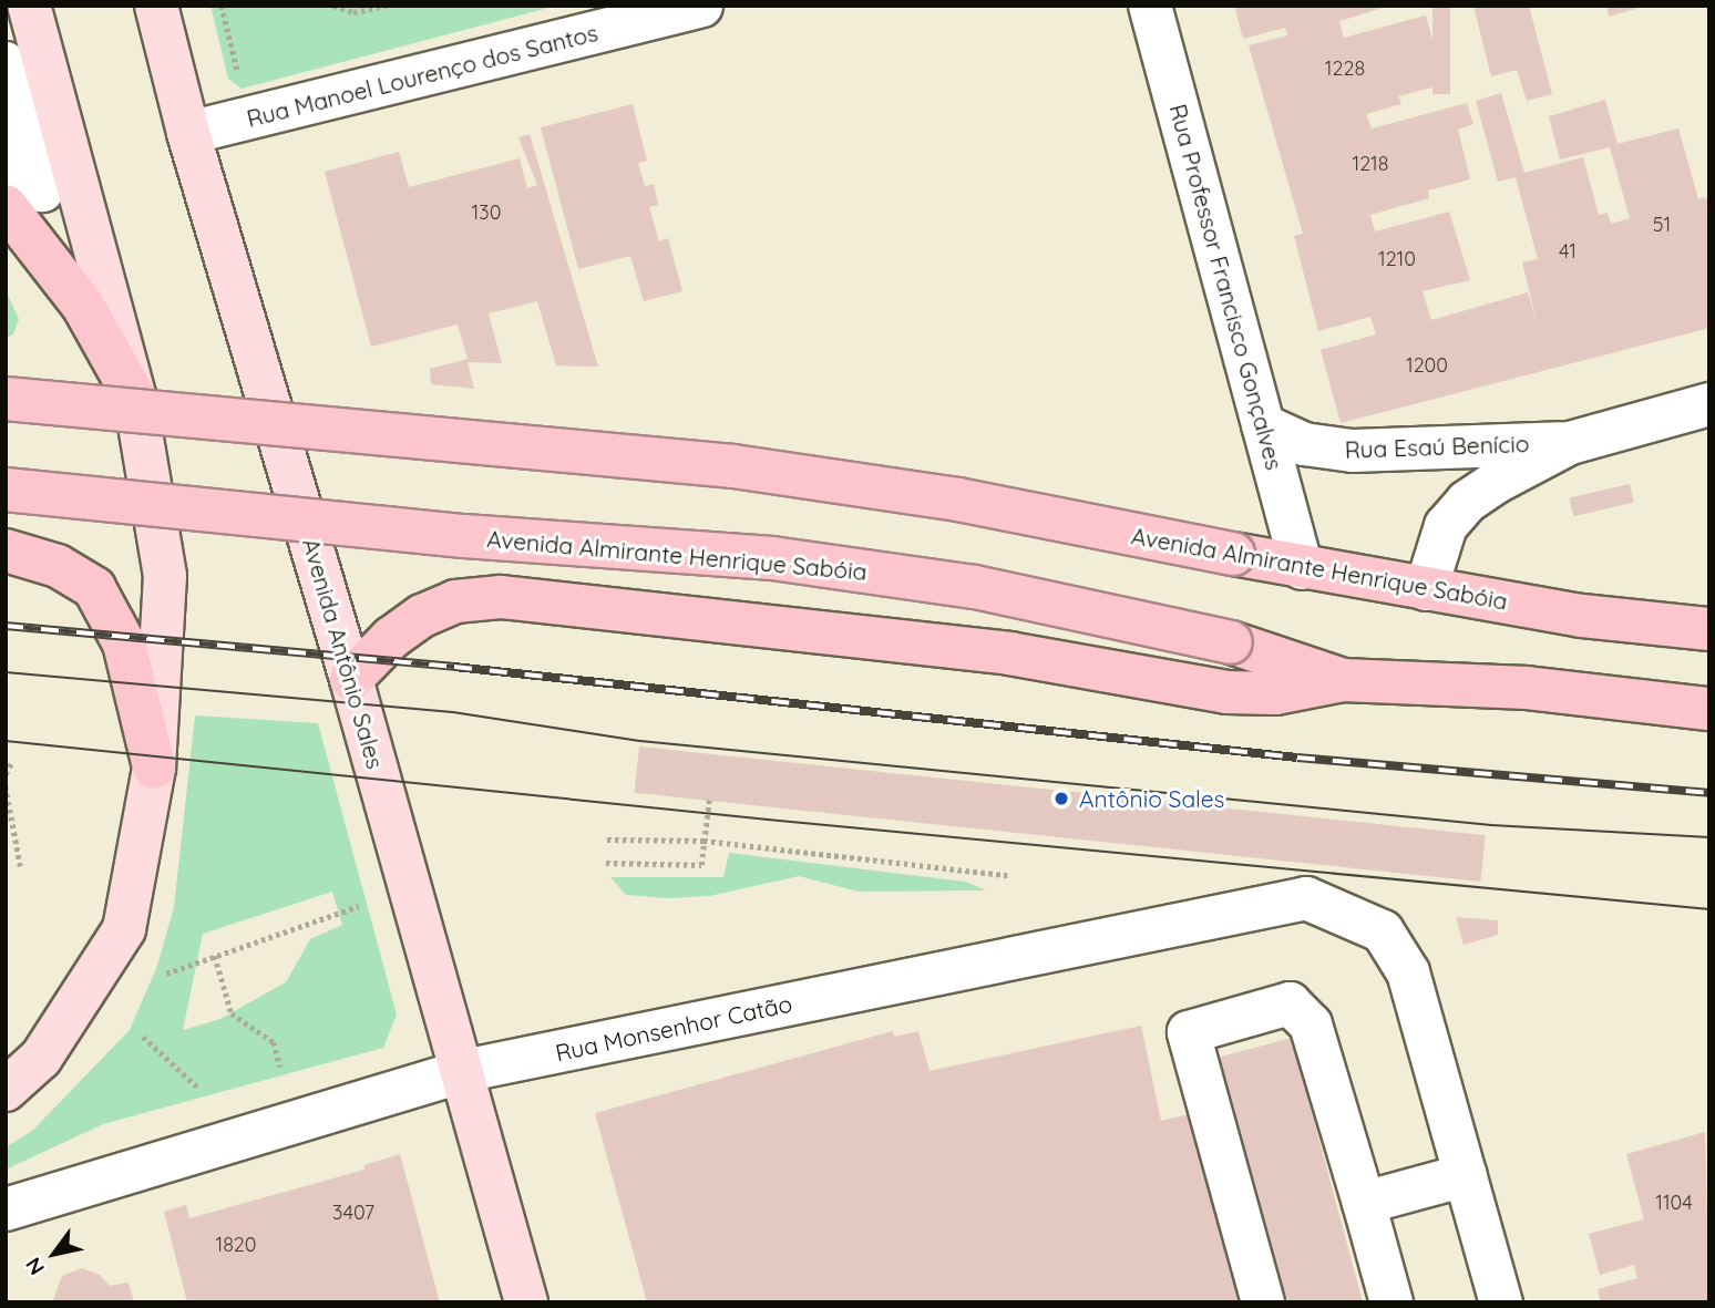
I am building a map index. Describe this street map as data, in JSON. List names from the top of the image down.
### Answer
{
  "streets": {
    "highway": ["Avenida Almirante Henrique Sabóia"],
    "main road": ["Avenida Antônio Sales"],
    "street": [
      "Rua Manoel Lourenço dos Santos",
      "Rua Professor Francisco Gonçalves",
      "Rua Esaú Benício",
      "Rua Monsenhor Catão"
    ]
  },
  "crossings": [
    ["Rua Manoel Lourenço dos Santos", "Avenida Antônio Sales"],
    ["Rua Professor Francisco Gonçalves", "Rua Esaú Benício"],
    ["Rua Professor Francisco Gonçalves", "Avenida Almirante Henrique Sabóia"],
    ["Rua Esaú Benício", "Avenida Almirante Henrique Sabóia"],
    ["Avenida Antônio Sales", "Rua Monsenhor Catão"]
  ],
  "places": ["Antônio Sales"],
  "house_numbers": [
    "1228",
    "1218",
    "130",
    "51",
    "41",
    "1210",
    "1200",
    "1104",
    "3407",
    "1820"
  ],
  "north": "bottom left"
}
